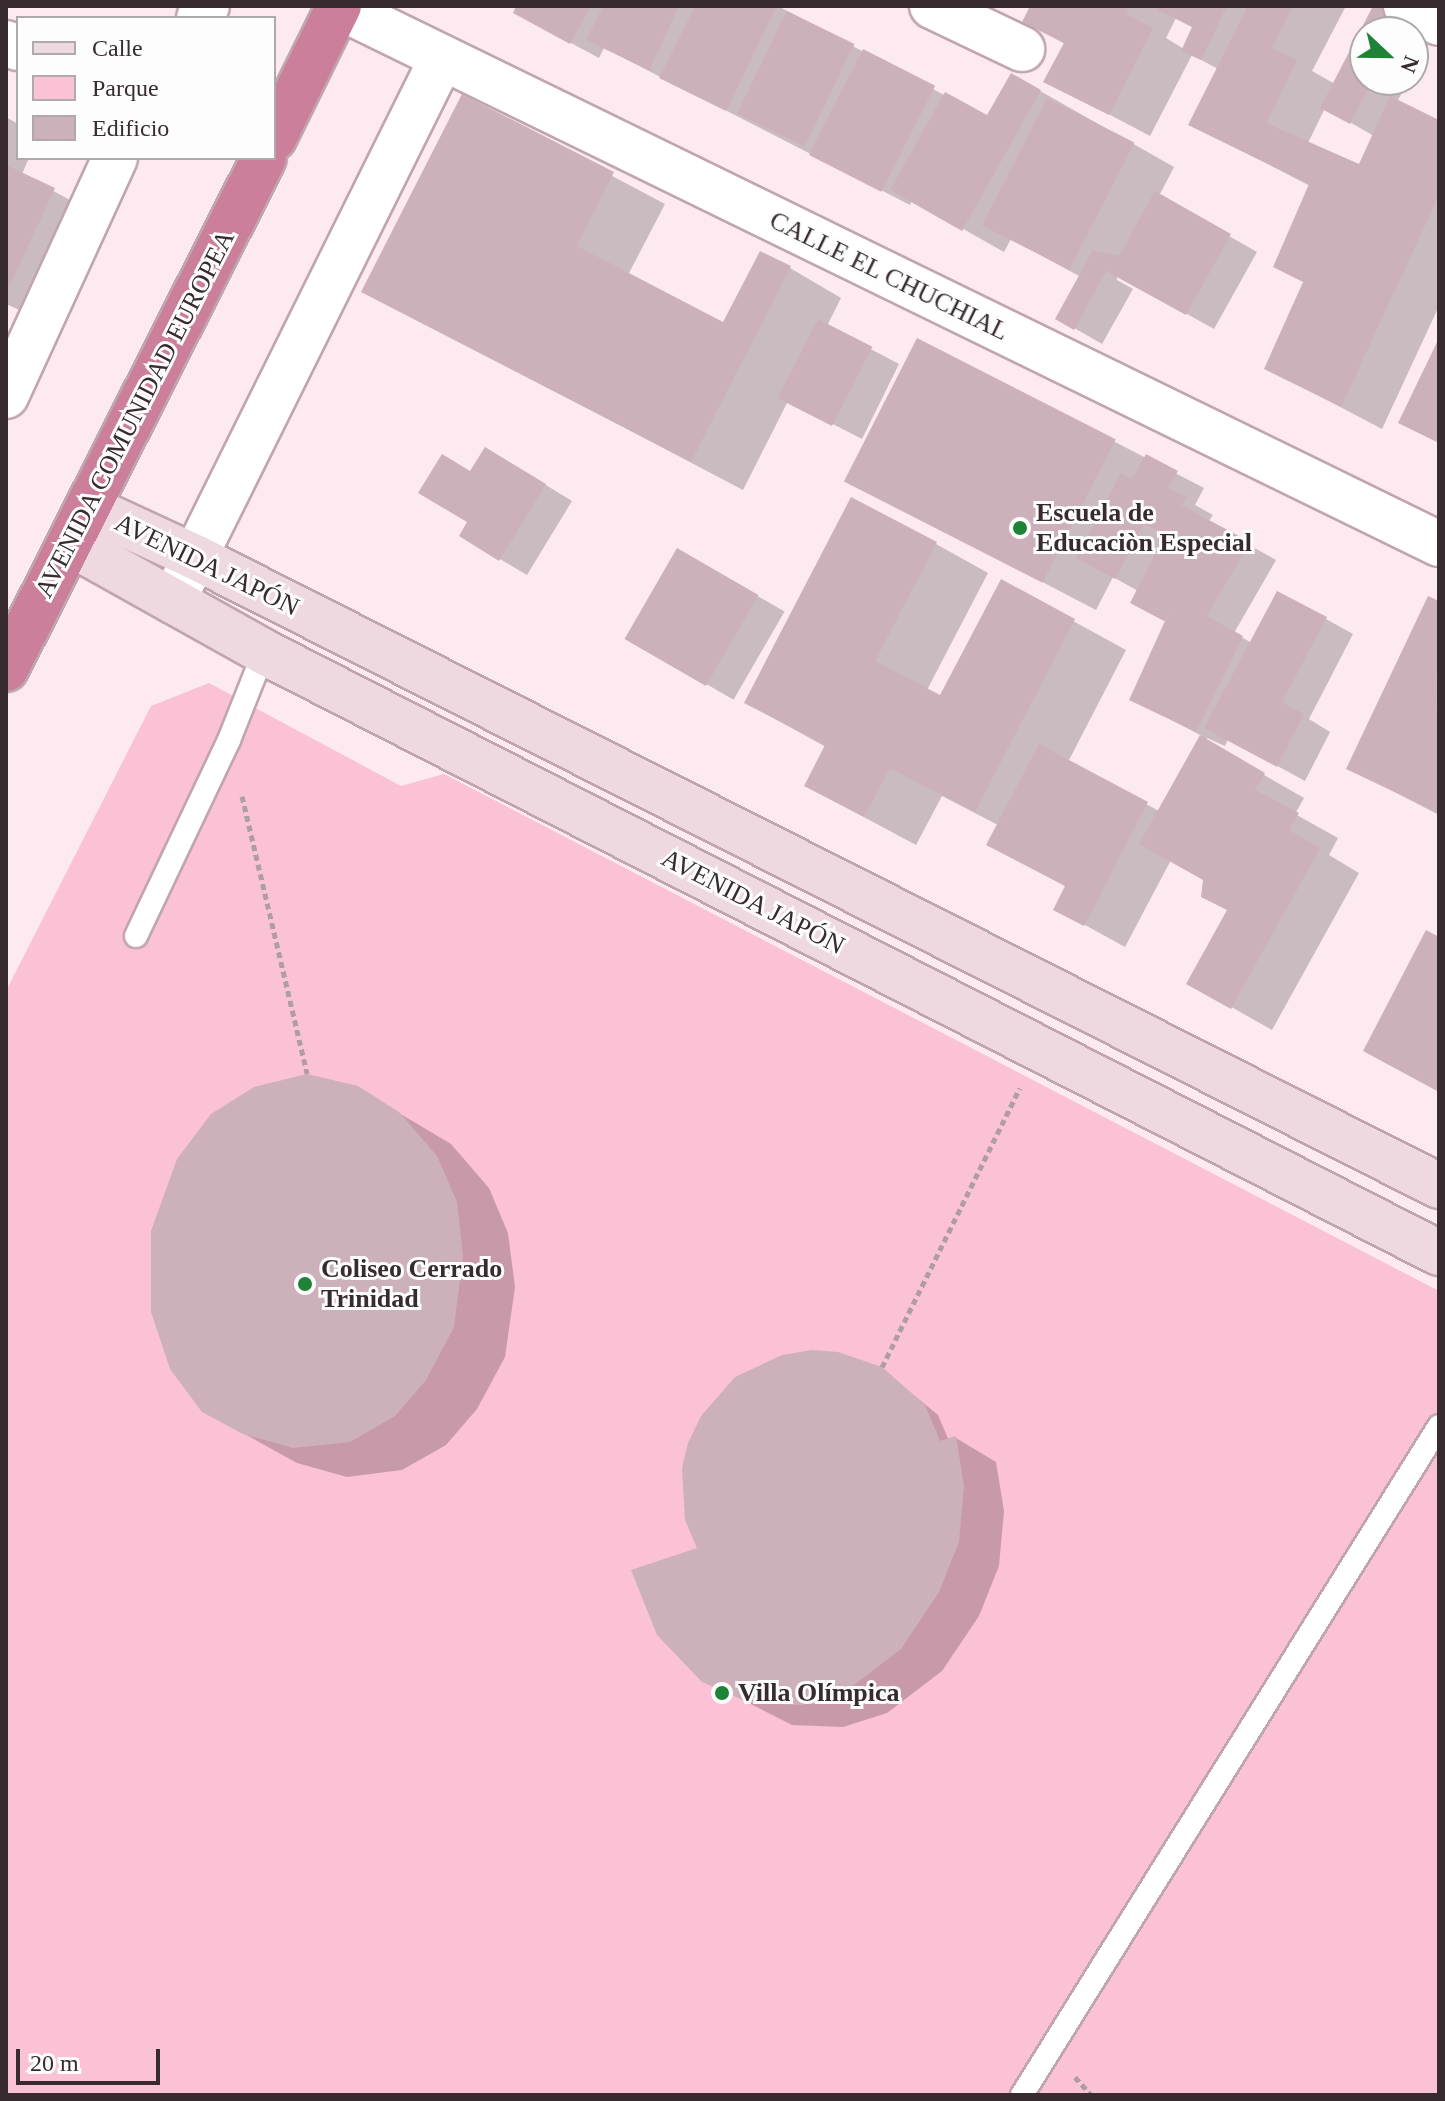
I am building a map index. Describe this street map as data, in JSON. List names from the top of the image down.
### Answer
{
  "streets": {
    "highway": ["AVENIDA COMUNIDAD EUROPEA"],
    "street": ["CALLE EL CHUCHIAL", "AVENIDA JAPÓN"]
  },
  "crossings": [
    ["AVENIDA COMUNIDAD EUROPEA", "AVENIDA JAPÓN"]
  ],
  "places": ["Escuela de Educaciòn Especial", "Coliseo Cerrado Trinidad", "Villa Olímpica"],
  "legend": ["Calle", "Parque", "Edificio"],
  "scale_bar": "20 m",
  "north": "right"
}
